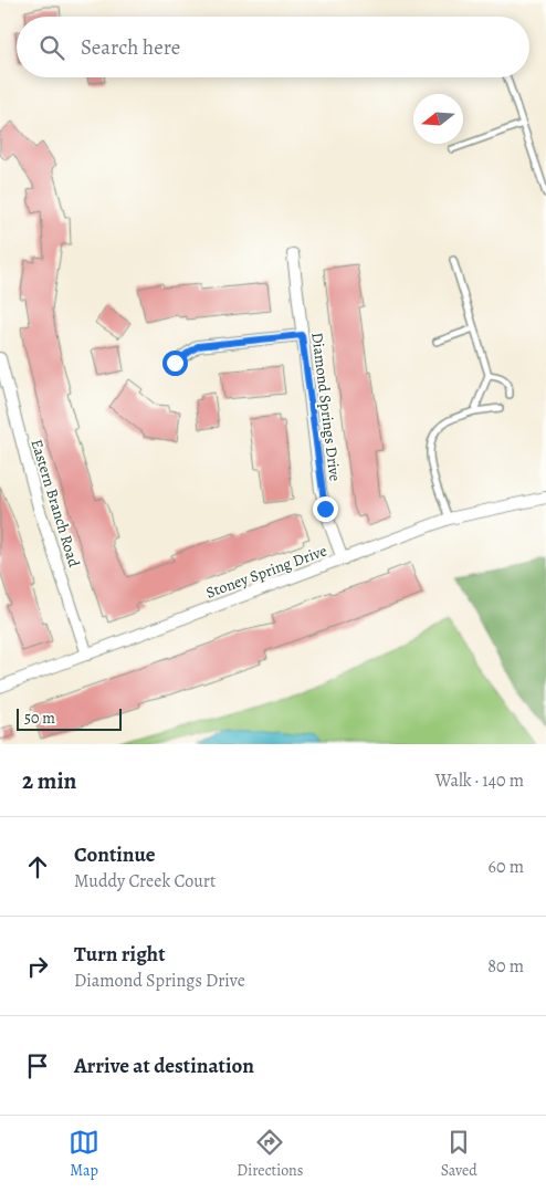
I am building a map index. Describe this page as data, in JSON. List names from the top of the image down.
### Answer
{
  "streets": {
    "street": ["Diamond Springs Drive", "Eastern Branch Road", "Stoney Spring Drive"]
  },
  "crossings": [
    ["Diamond Springs Drive", "Stoney Spring Drive"],
    ["Eastern Branch Road", "Stoney Spring Drive"]
  ],
  "scale_bar": "50 m",
  "north": "left",
  "page": {
    "search": "Search here",
    "scale": "50 m",
    "heading": ["2 min", "Walk · 140 m"],
    "list": [
      ["Continue", "Muddy Creek Court", "60 m"],
      ["Turn right", "Diamond Springs Drive", "80 m"],
      "Arrive at destination"
    ],
    "nav": ["Map", "Directions", "Saved"]
  }
}
